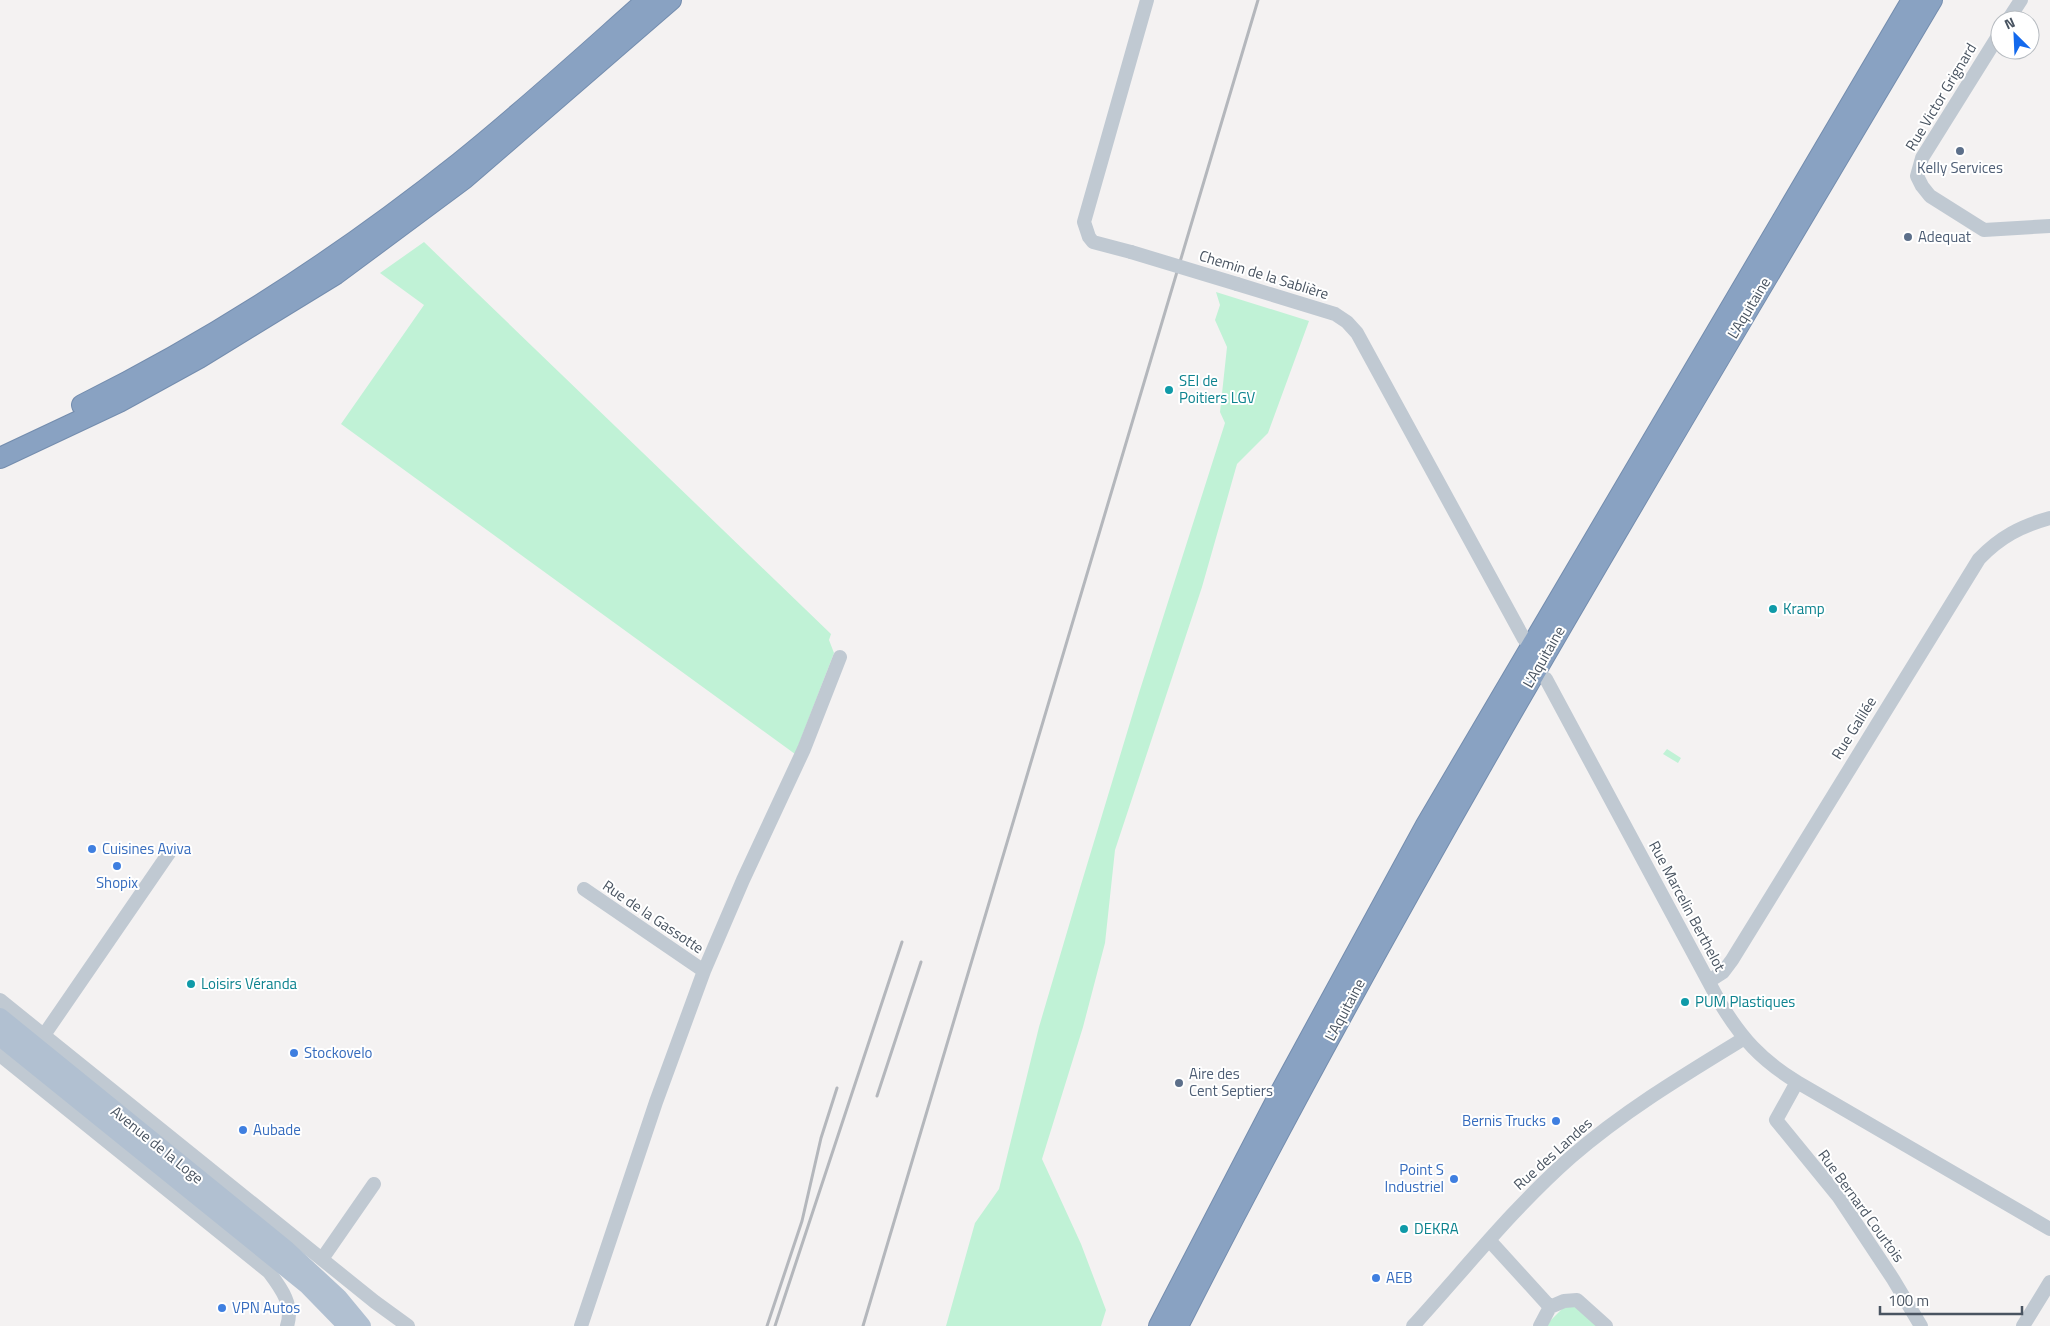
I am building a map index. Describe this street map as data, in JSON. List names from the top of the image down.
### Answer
{
  "streets": {
    "highway": ["L'Aquitaine"],
    "main road": ["Avenue de la Loge"],
    "street": [
      "Rue Victor Grignard",
      "Chemin de la Sablière",
      "Rue Galilée",
      "Rue Marcelin Berthelot",
      "Rue de la Gassotte",
      "Rue des Landes",
      "Rue Bernard Courtois"
    ]
  },
  "crossings": [
    ["Rue Galilée", "Rue Marcelin Berthelot"],
    ["Rue Marcelin Berthelot", "Rue des Landes"],
    ["Rue Marcelin Berthelot", "Rue Bernard Courtois"]
  ],
  "places": [
    "Kelly Services",
    "Adequat",
    "SEI de Poitiers LGV",
    "Kramp",
    "Cuisines Aviva",
    "Shopix",
    "Loisirs Véranda",
    "PUM Plastiques",
    "Stockovelo",
    "Aire des Cent Septiers",
    "Bernis Trucks",
    "Aubade",
    "Point S Industriel",
    "DEKRA",
    "AEB",
    "VPN Autos"
  ],
  "scale_bar": "100 m",
  "north": "top left"
}
